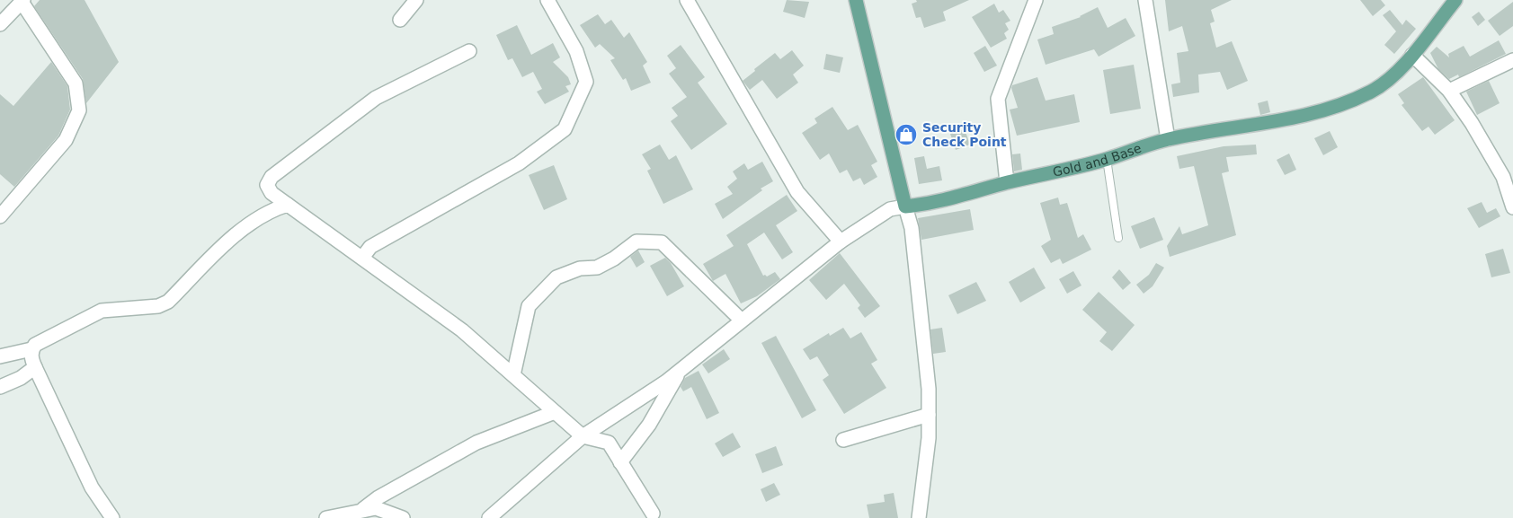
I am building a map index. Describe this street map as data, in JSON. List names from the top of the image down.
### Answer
{
  "streets": {
    "main road": ["Gold and Base"]
  },
  "places": {
    "shop": ["Security Check Point"]
  }
}
